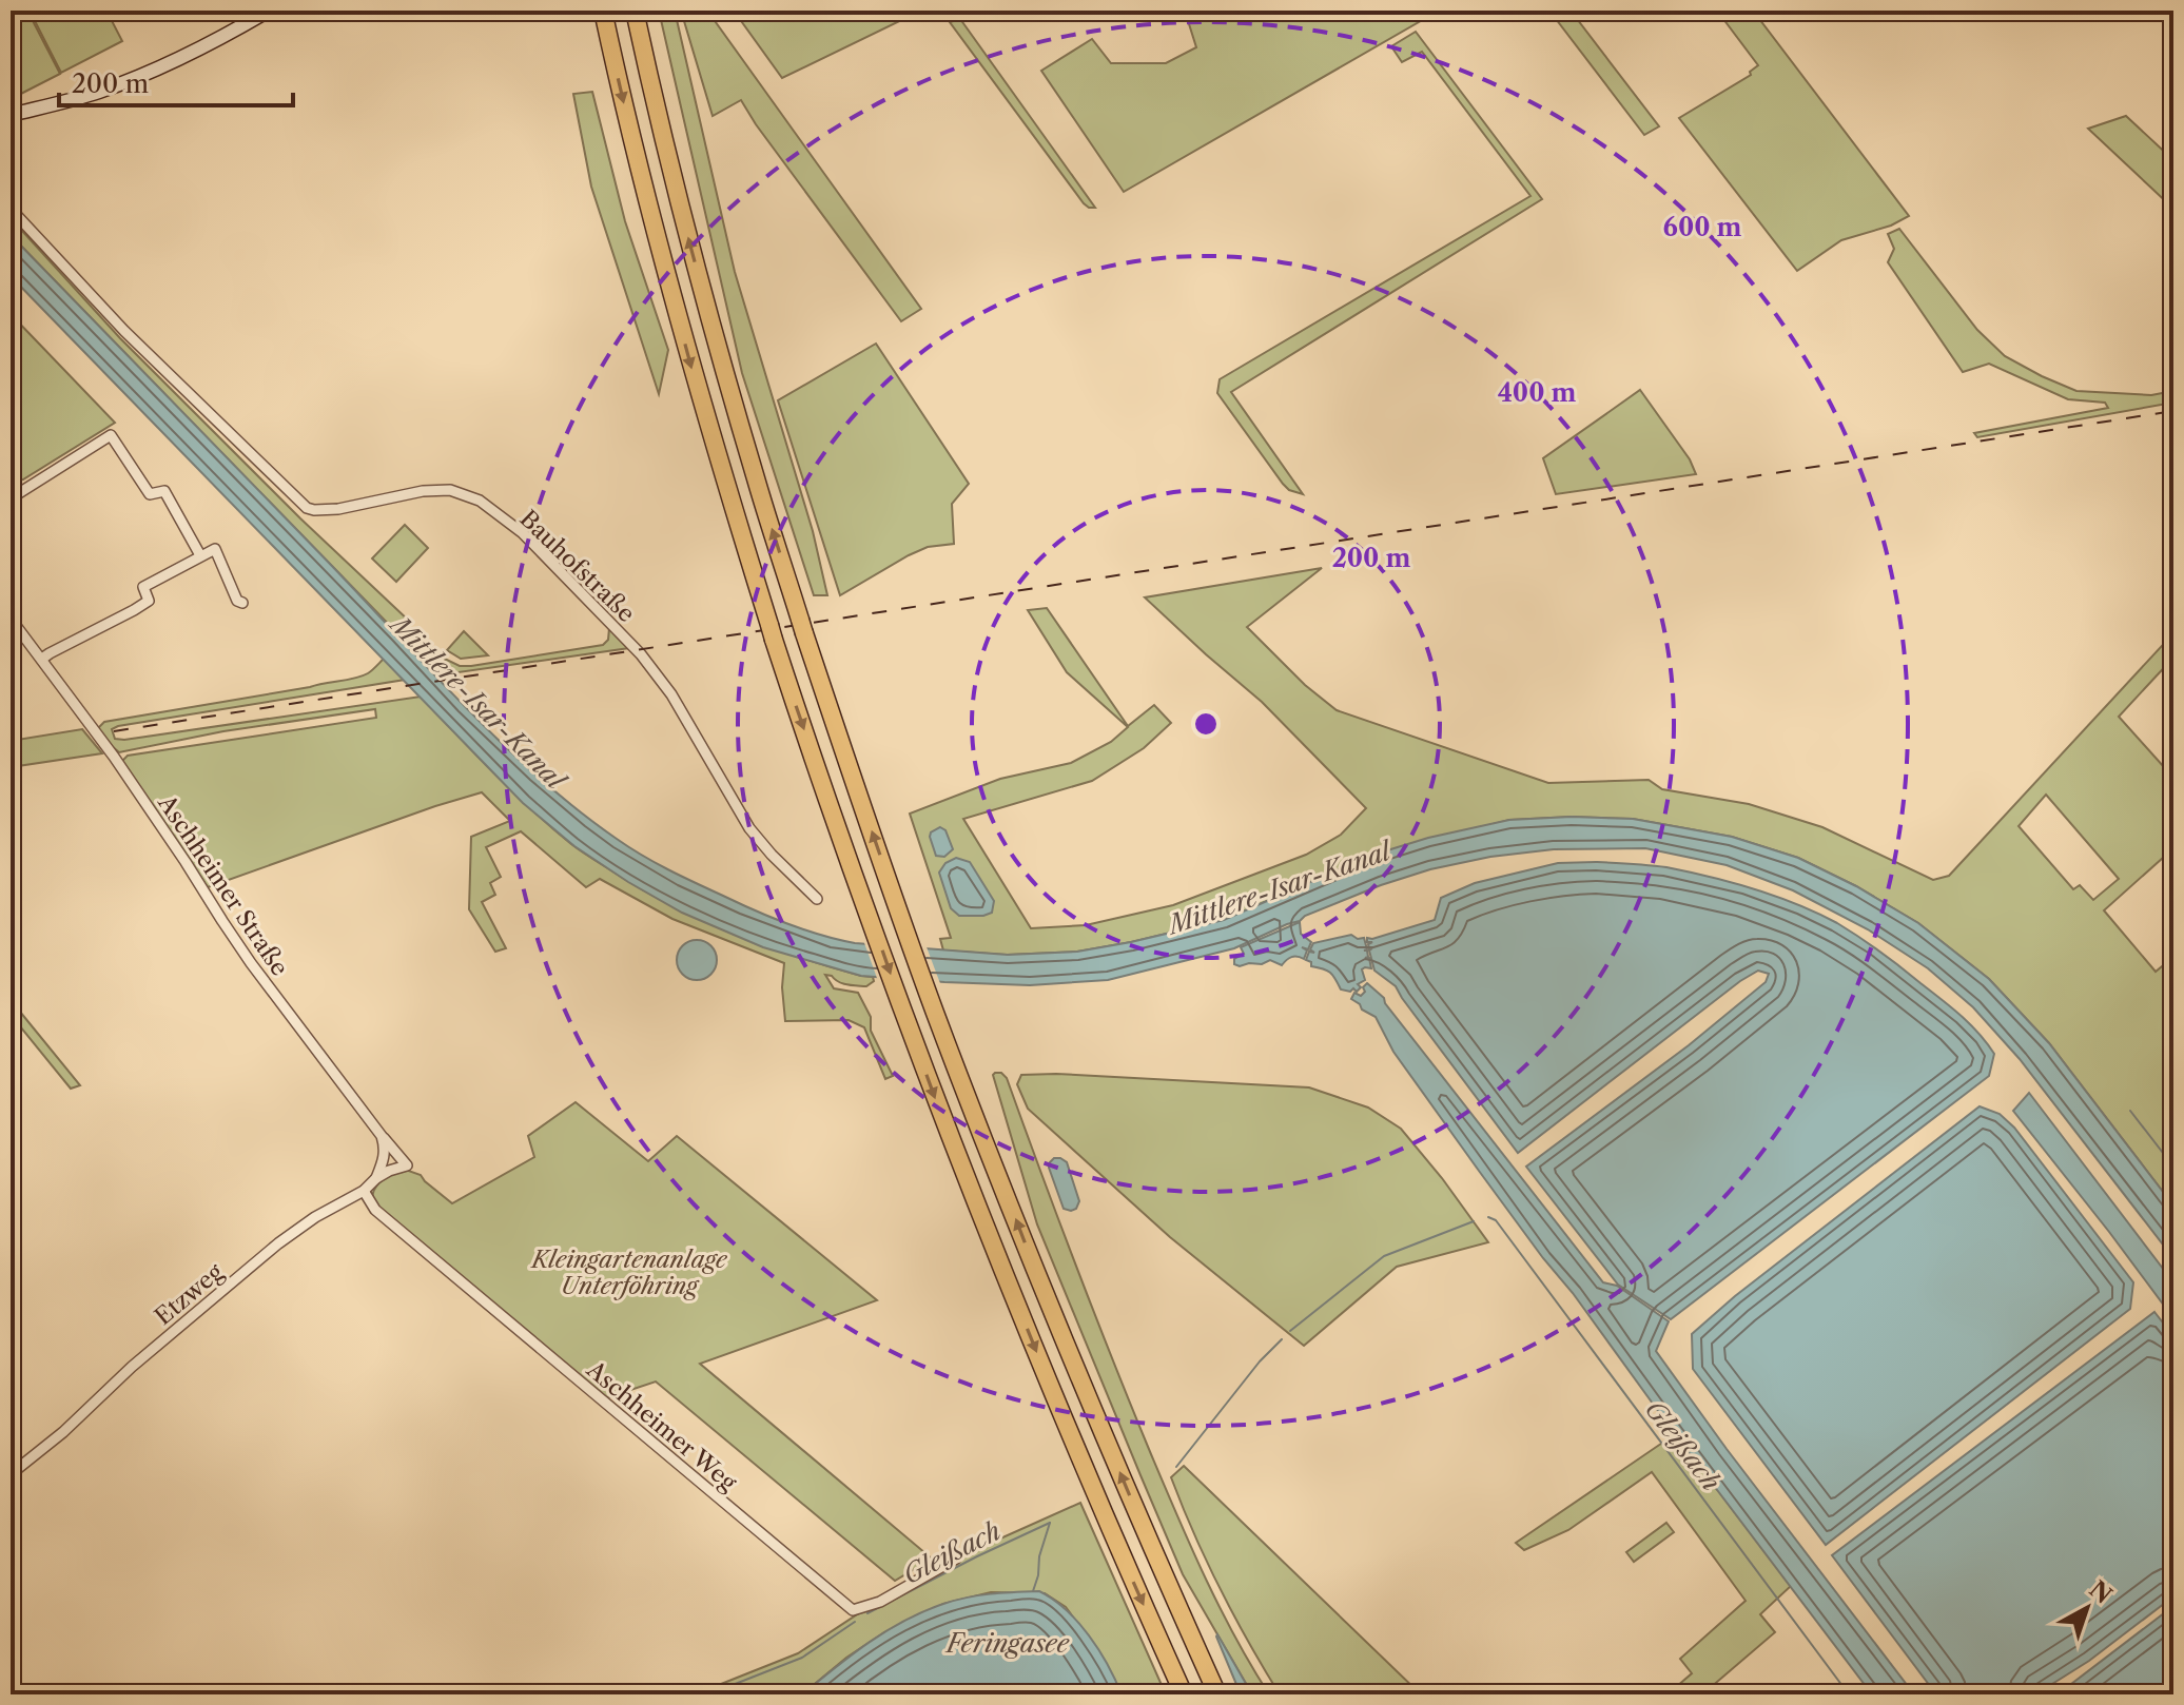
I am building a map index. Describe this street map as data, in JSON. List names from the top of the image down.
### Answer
{
  "streets": {
    "street": [
      "Bauhofstraße",
      "Aschheimer Straße",
      "Etzweg",
      "Aschheimer Weg"
    ]
  },
  "crossings": [
    ["Aschheimer Straße", "Etzweg"],
    ["Etzweg", "Aschheimer Weg"]
  ],
  "water": ["Mittlere-Isar-Kanal", "Gleißach", "Feringasee"],
  "parks": ["Kleingartenanlage Unterföhring"],
  "scale_bar": "200 m",
  "north": "top right",
  "rings": ["600 m", "400 m", "200 m"]
}
